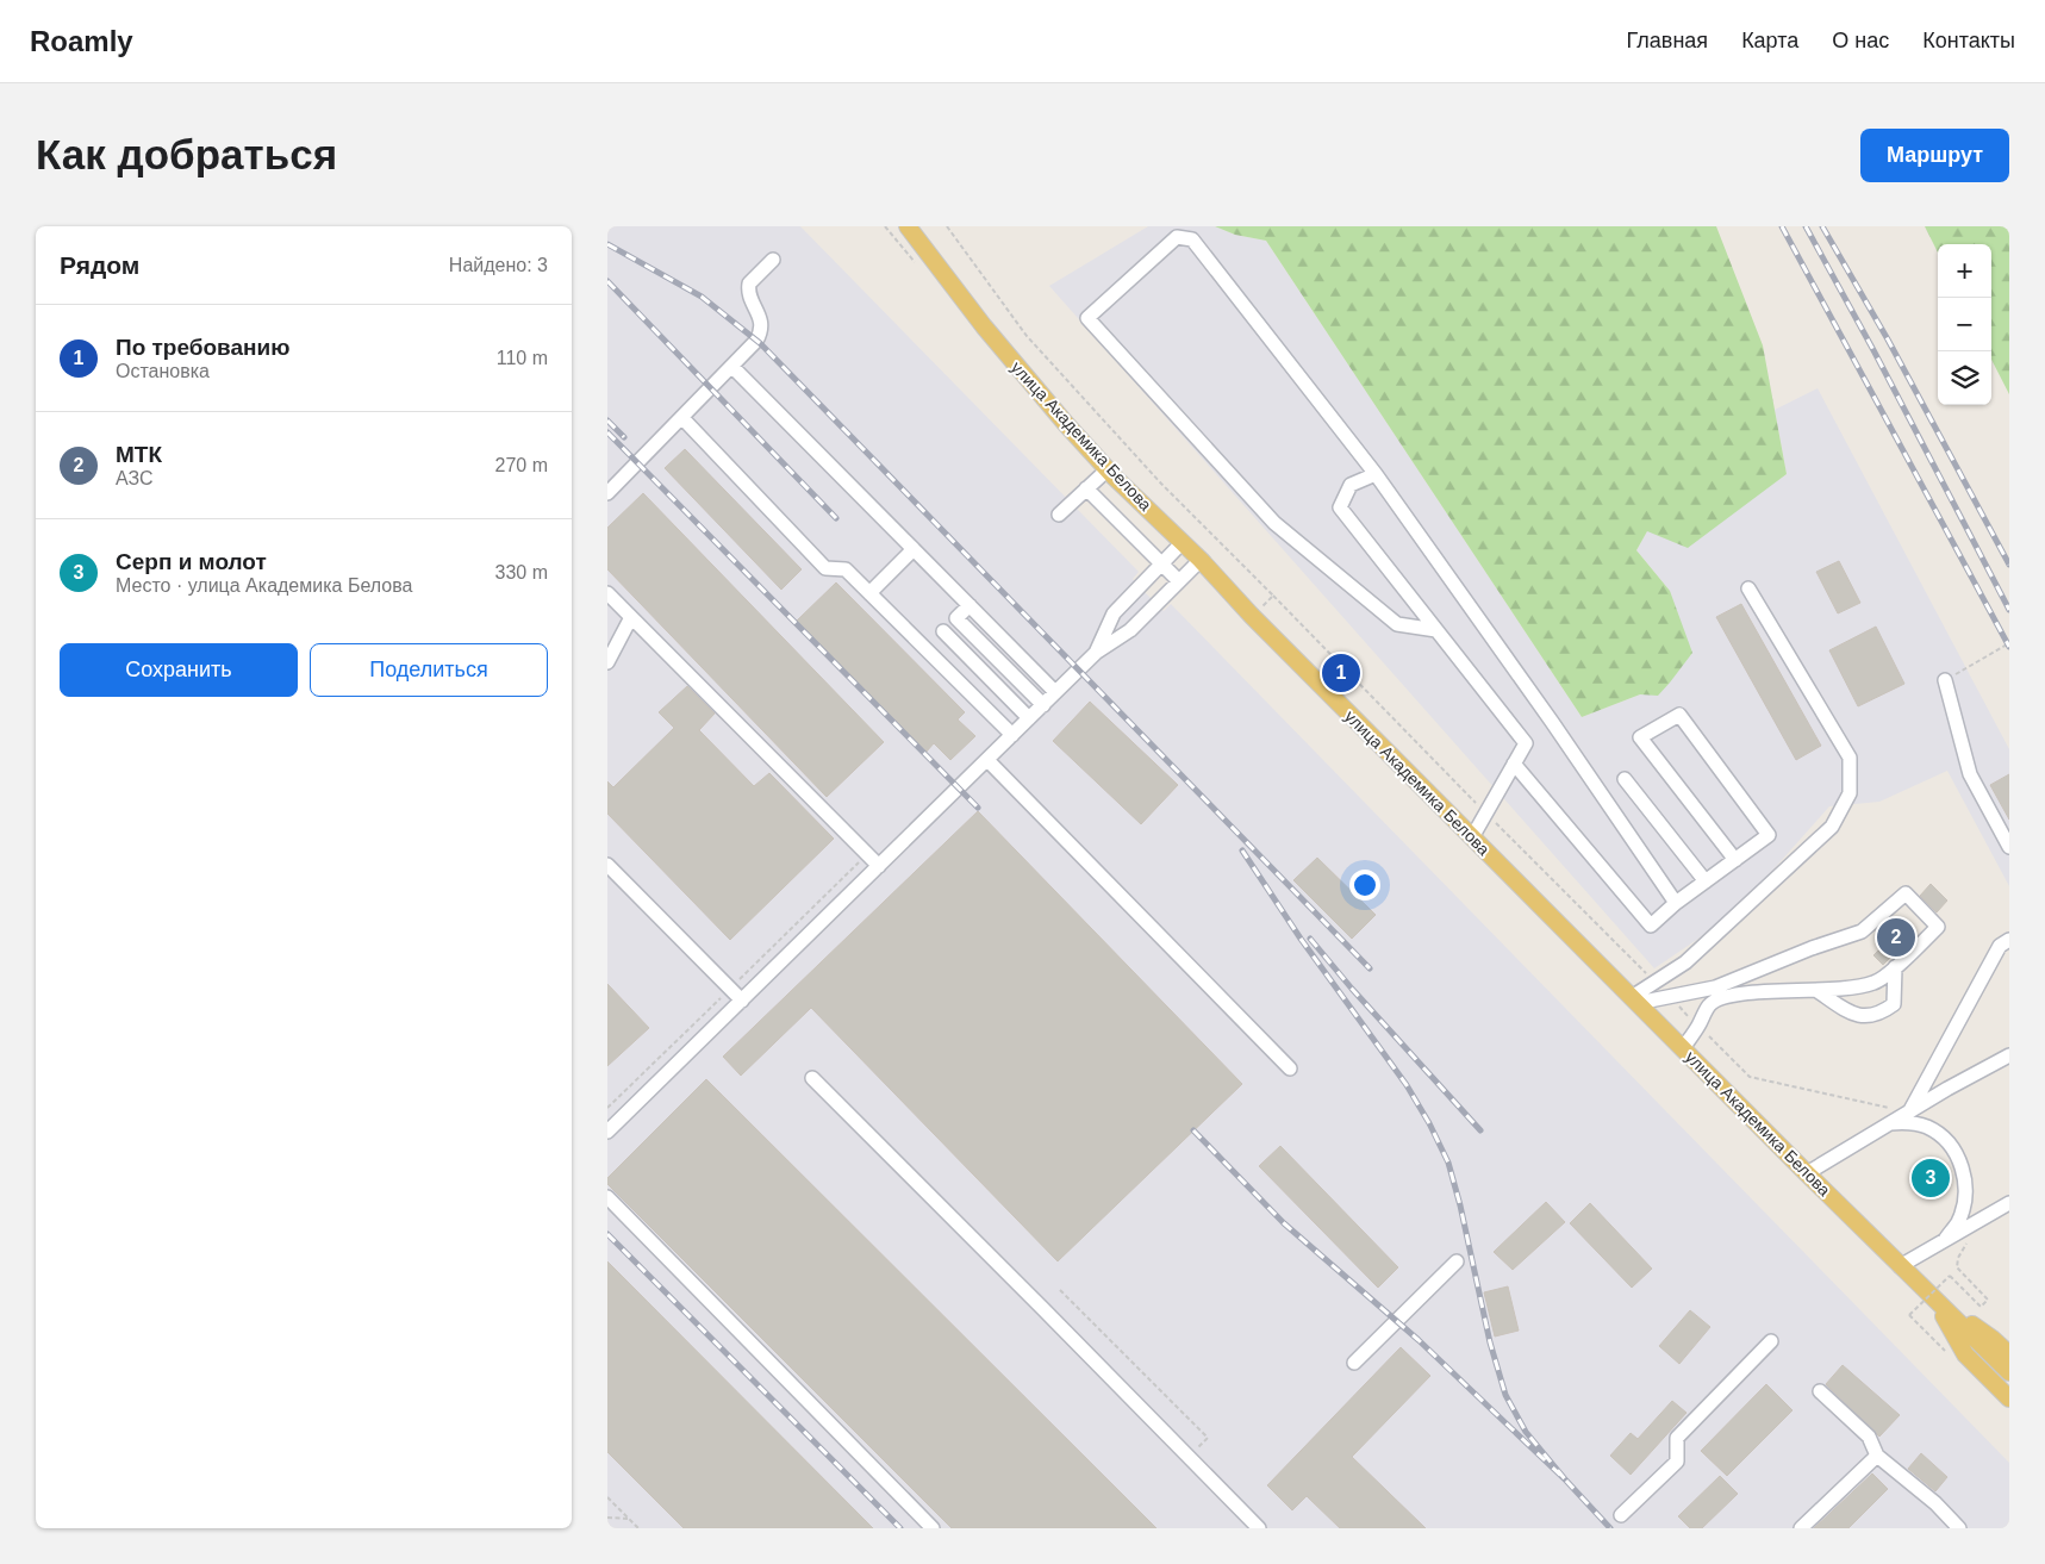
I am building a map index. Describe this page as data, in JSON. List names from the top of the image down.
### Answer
{
  "streets": {
    "main road": ["улица Академика Белова"]
  },
  "page": {
    "header": "Roamly",
    "nav": [
      "Главная",
      "Карта",
      "О нас",
      "Контакты"
    ],
    "buttons": [
      "Маршрут",
      ["Сохранить", "Поделиться"]
    ],
    "title": "Как добраться",
    "heading": ["Рядом", "Найдено: 3"],
    "map_buttons": ["+", "−"],
    "list": [
      {
        "mark": "1",
        "name": "По требованию",
        "note": "Остановка",
        "value": "110 m"
      },
      {
        "mark": "2",
        "name": "МТК",
        "note": "АЗС",
        "value": "270 m"
      },
      {
        "mark": "3",
        "name": "Серп и молот",
        "note": "Место · улица Академика Белова",
        "value": "330 m"
      }
    ],
    "pins": ["1", "2", "3"]
  }
}
